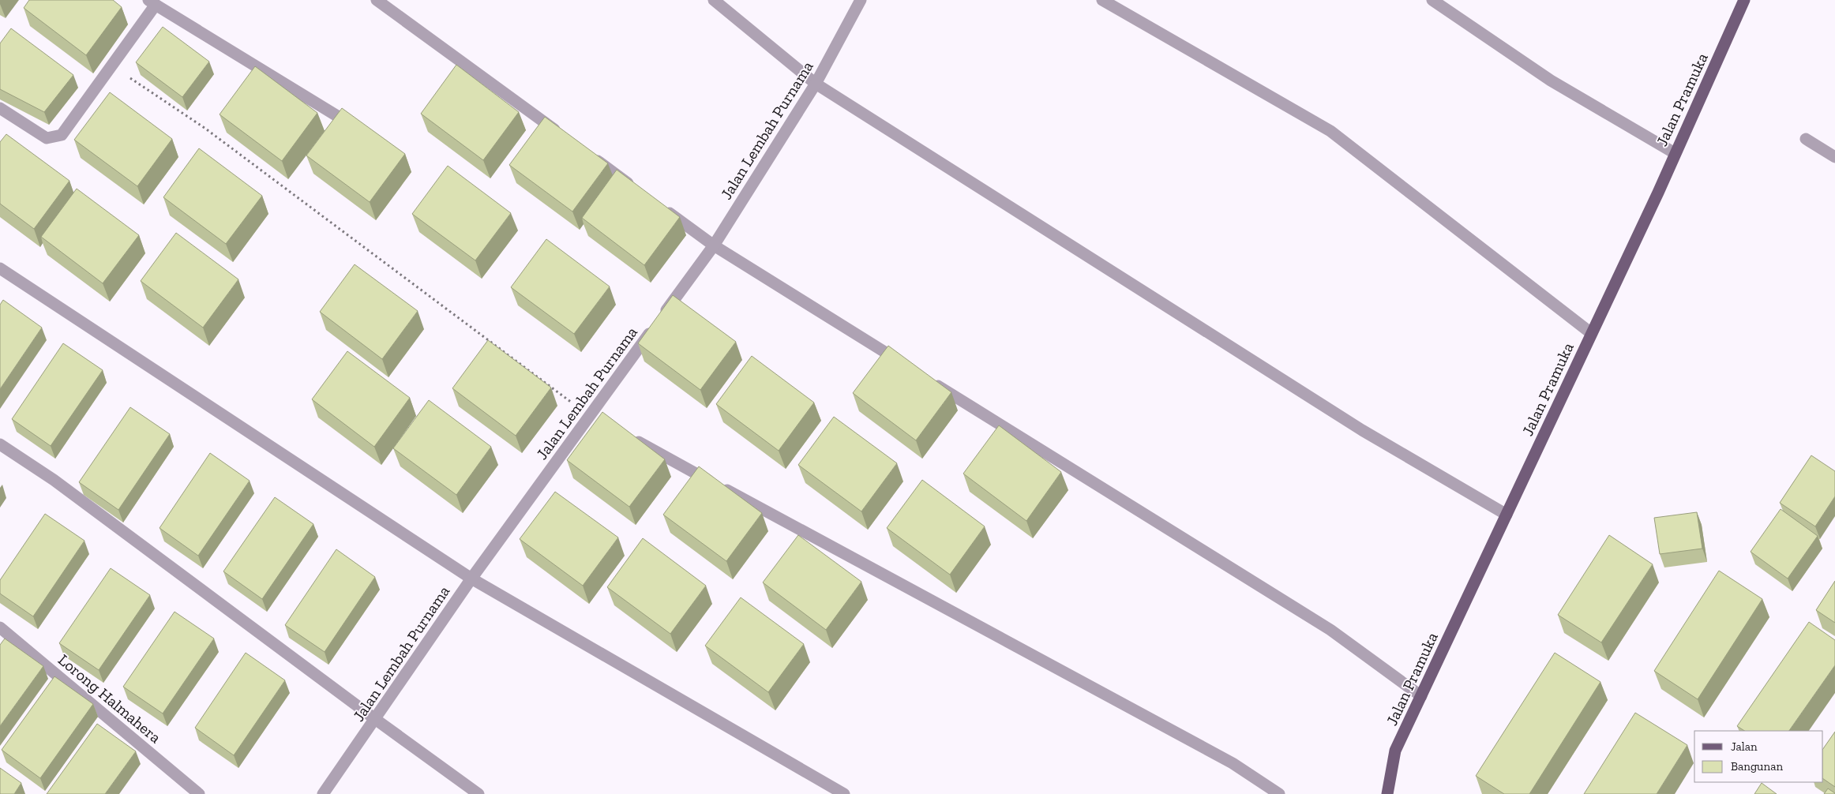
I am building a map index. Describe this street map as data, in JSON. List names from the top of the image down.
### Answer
{
  "streets": {
    "main road": ["Jalan Pramuka"],
    "street": ["Jalan Lembah Purnama", "Lorong Halmahera"]
  },
  "legend": ["Jalan", "Bangunan"]
}
